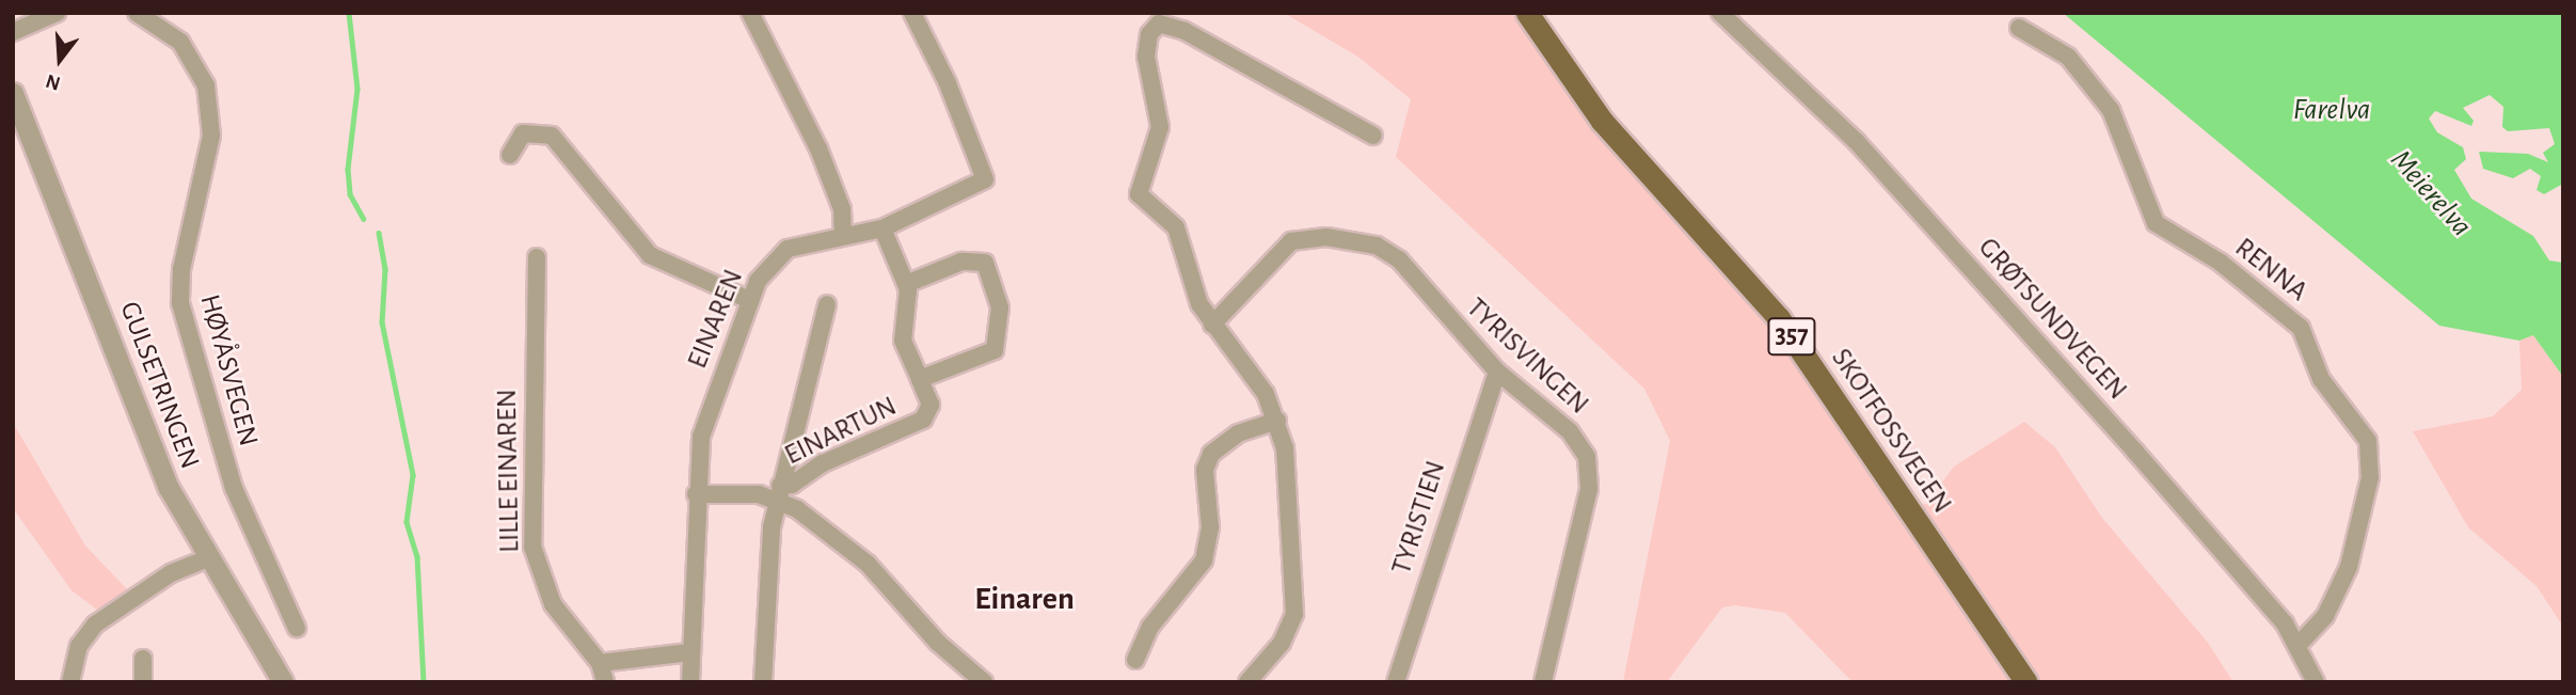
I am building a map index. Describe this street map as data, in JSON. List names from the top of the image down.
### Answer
{
  "streets": {
    "main road": ["357", "SKOTFOSSVEGEN"],
    "street": [
      "RENNA",
      "EINAREN",
      "GRØTSUNDVEGEN",
      "TYRISVINGEN",
      "HØYÅSVEGEN",
      "GULSETRINGEN",
      "EINARTUN",
      "LILLE EINAREN",
      "TYRISTIEN"
    ]
  },
  "crossings": [
    ["RENNA", "GRØTSUNDVEGEN"],
    ["EINAREN", "EINARTUN"],
    ["TYRISVINGEN", "TYRISTIEN"]
  ],
  "districts": ["Einaren"],
  "water": ["Farelva", "Meierelva"],
  "north": "bottom"
}
